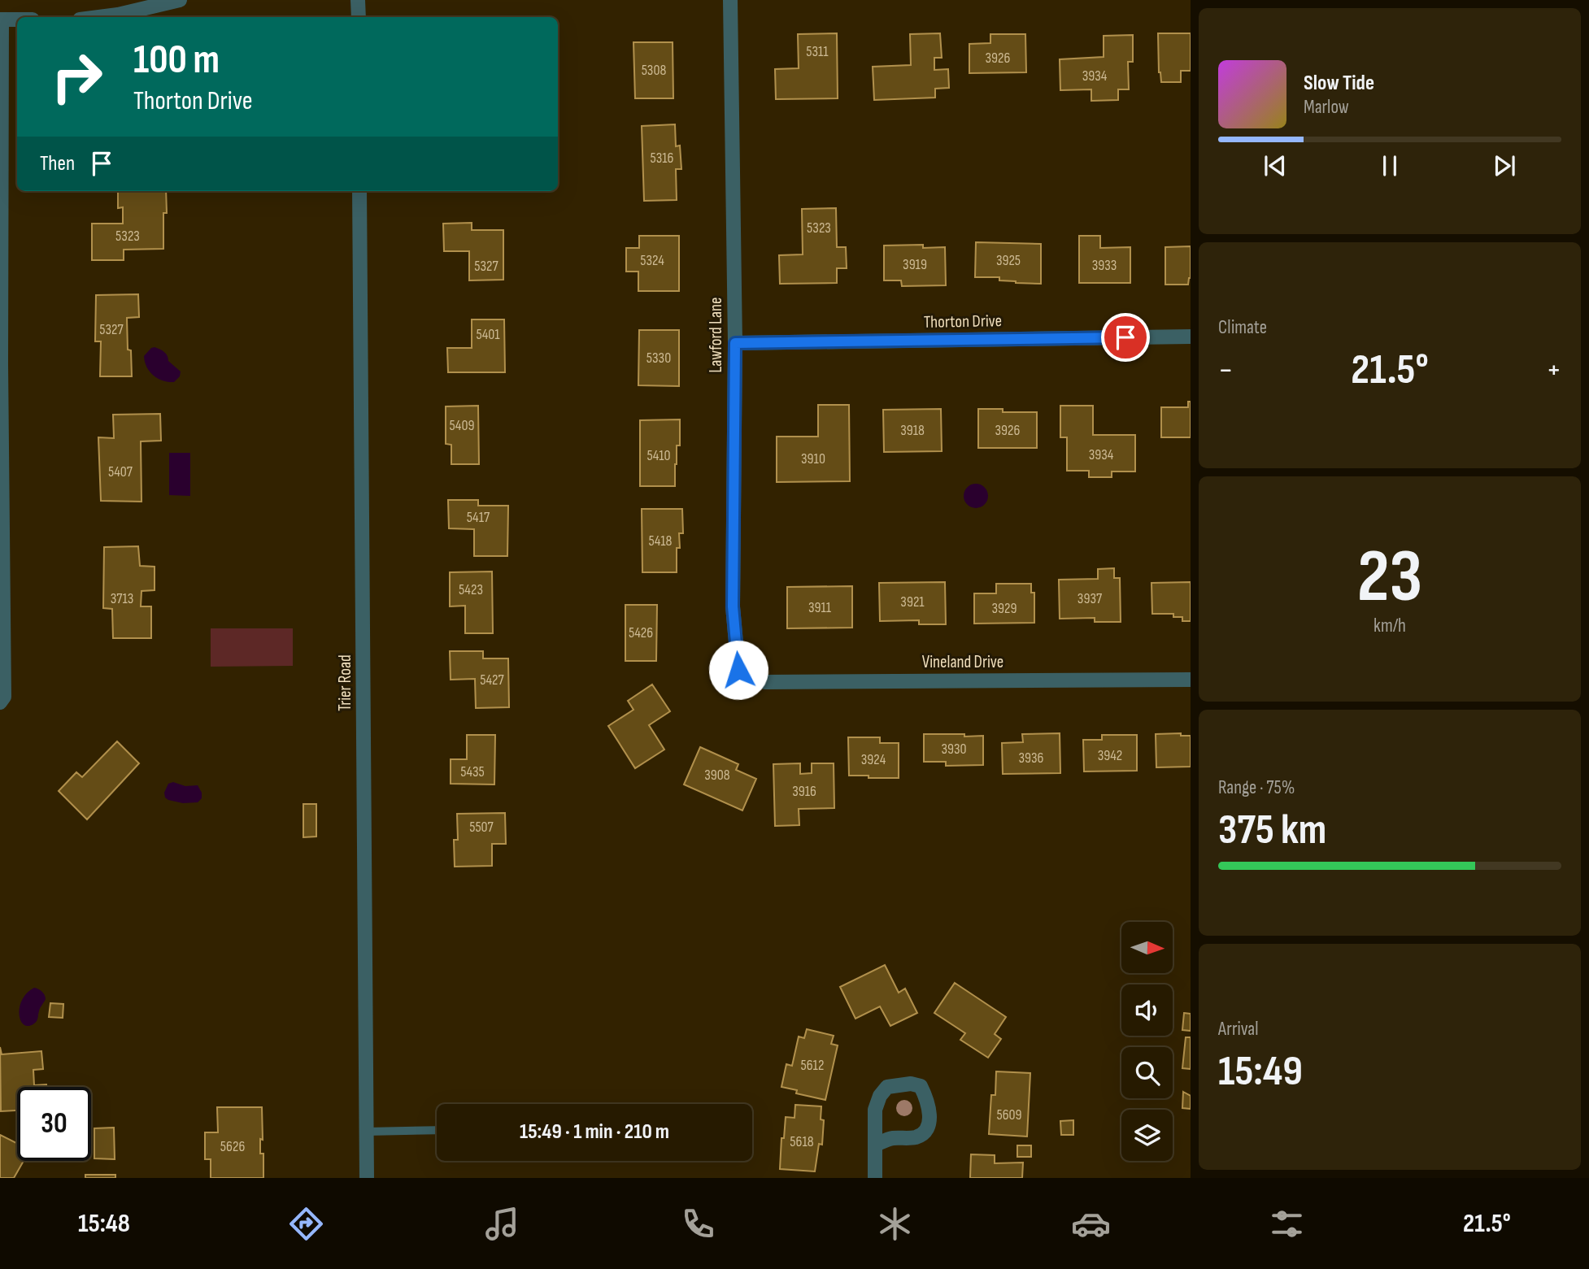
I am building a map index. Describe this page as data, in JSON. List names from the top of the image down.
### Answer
{
  "streets": {
    "street": [
      "Thorton Drive",
      "Lawford Lane",
      "Vineland Drive",
      "Trier Road"
    ]
  },
  "crossings": [
    ["Thorton Drive", "Lawford Lane"],
    ["Lawford Lane", "Vineland Drive"]
  ],
  "house_numbers": [
    "5311",
    "3926",
    "5308",
    "3934",
    "5316",
    "5323",
    "5323",
    "5324",
    "3925",
    "3919",
    "3933",
    "5327",
    "5327",
    "5401",
    "5330",
    "5409",
    "3918",
    "3926",
    "3934",
    "5410",
    "3910",
    "5407",
    "5417",
    "5418",
    "5423",
    "3713",
    "3937",
    "3921",
    "3911",
    "3929",
    "5426",
    "5427",
    "3930",
    "3942",
    "3936",
    "3924",
    "5435",
    "3908",
    "3916",
    "5507",
    "5612",
    "5609",
    "5618",
    "5626"
  ],
  "north": "right",
  "page": {
    "turn": ["100 m", "Thorton Drive"],
    "song": ["Slow Tide", "Marlow"],
    "then": "Then",
    "tile": [
      "Climate",
      ["23", "km/h"],
      ["Range · 75%", "375 km"],
      ["Arrival", "15:49"]
    ],
    "heat": ["−", "21.5°", "+"],
    "limit": "30",
    "trip": "15:49 · 1 min · 210 m",
    "tabs": ["15:48", "21.5°"]
  }
}
